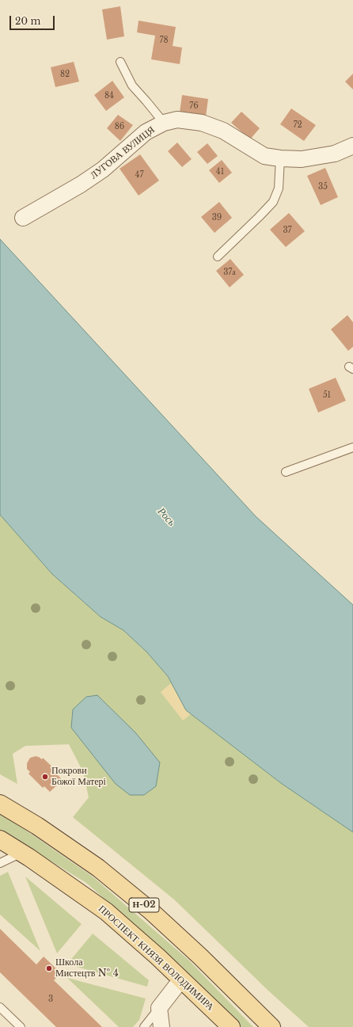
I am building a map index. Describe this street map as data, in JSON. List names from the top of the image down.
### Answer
{
  "streets": {
    "main road": ["Н-02", "ПРОСПЕКТ КНЯЗЯ ВОЛОДИМИРА"],
    "street": ["ЛУГОВА ВУЛИЦЯ"]
  },
  "water": ["Рось"],
  "places": ["Покрови Божої Матері", "Школа Мистецтв № 4"],
  "house_numbers": [
    "78",
    "82",
    "84",
    "76",
    "72",
    "86",
    "41",
    "47",
    "35",
    "39",
    "37",
    "37а",
    "51",
    "3"
  ],
  "scale_bar": "20 m"
}
